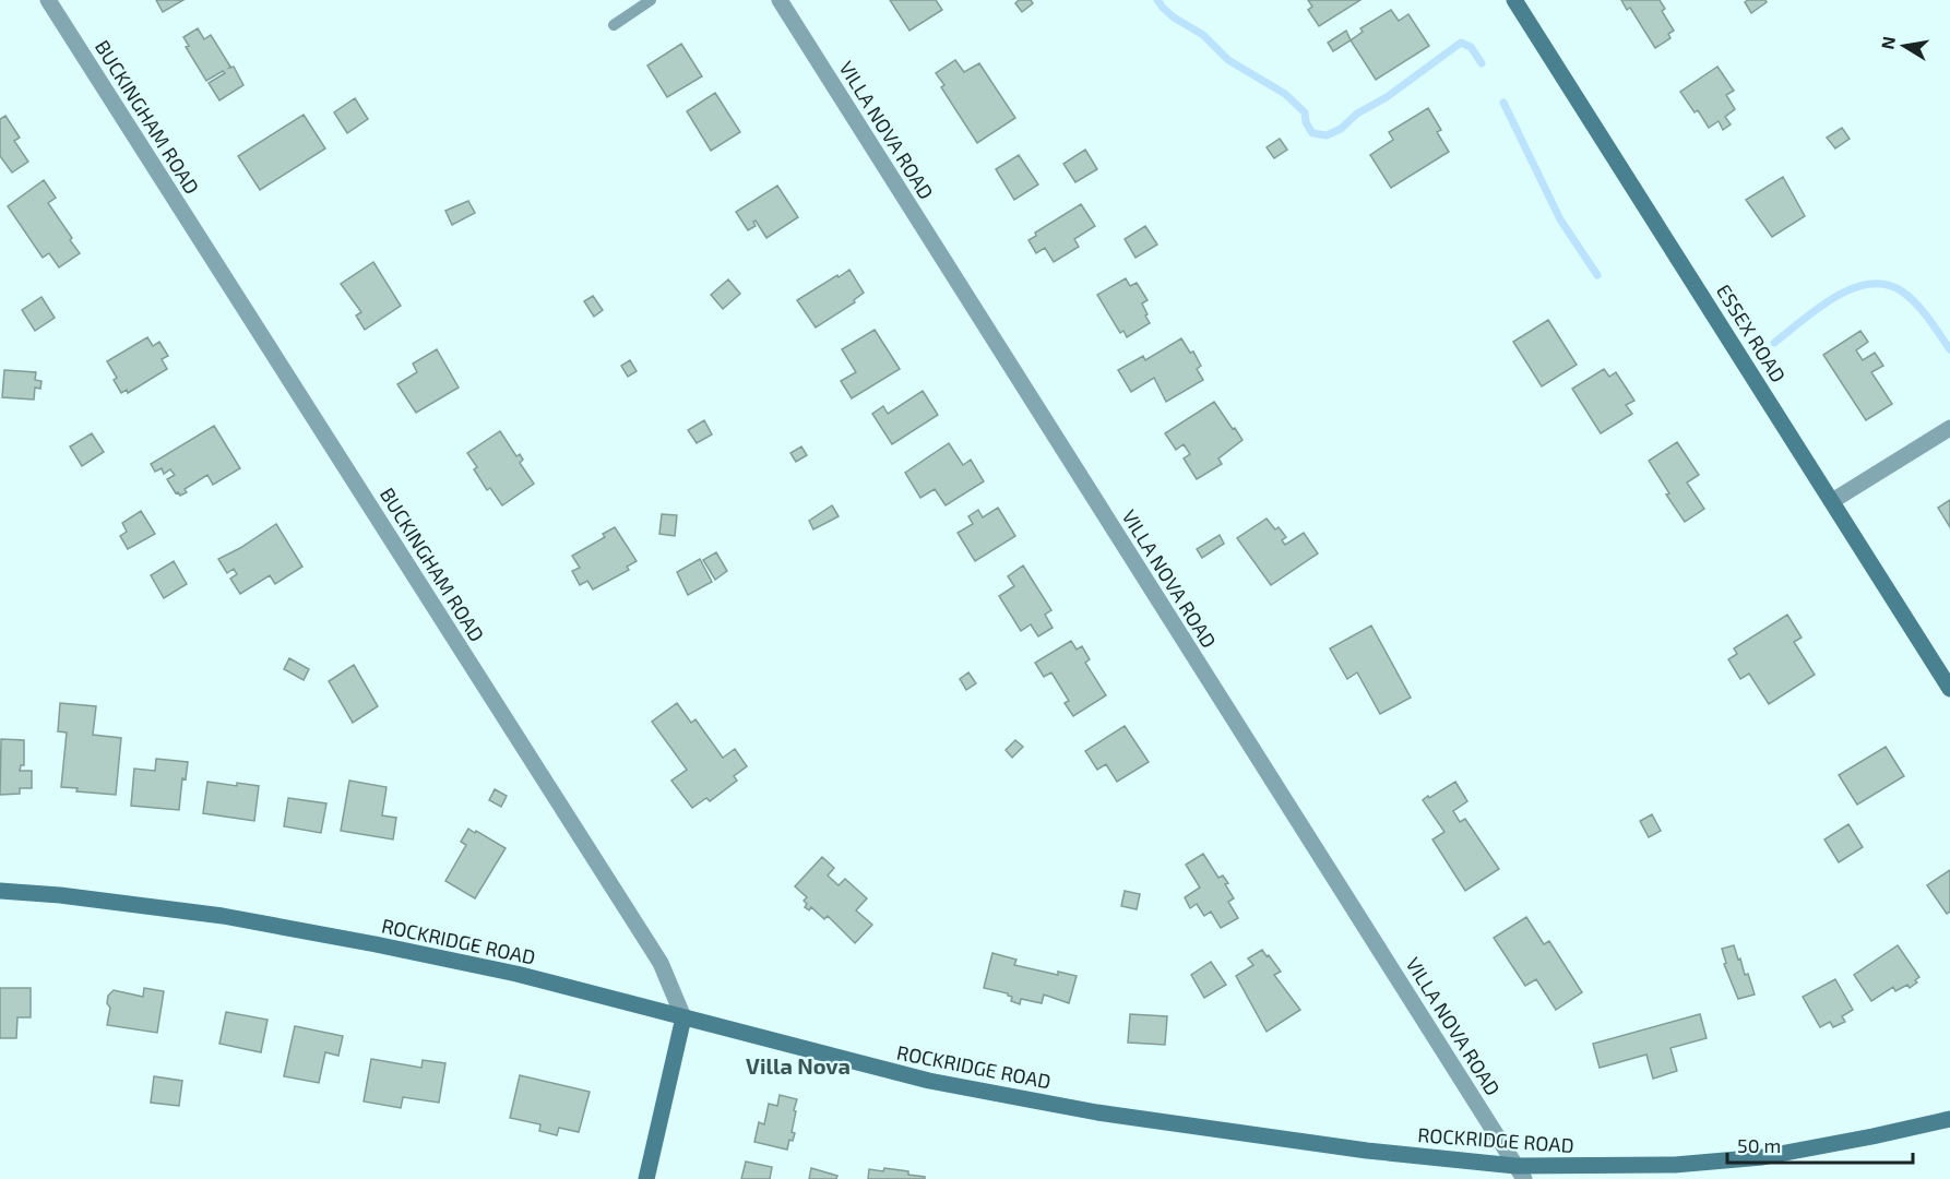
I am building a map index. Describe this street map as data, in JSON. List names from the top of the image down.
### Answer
{
  "streets": {
    "street": [
      "BUCKINGHAM ROAD",
      "VILLA NOVA ROAD",
      "ESSEX ROAD",
      "ROCKRIDGE ROAD"
    ]
  },
  "crossings": [
    ["BUCKINGHAM ROAD", "ROCKRIDGE ROAD"],
    ["VILLA NOVA ROAD", "ROCKRIDGE ROAD"]
  ],
  "districts": ["Villa Nova"],
  "scale_bar": "50 m",
  "north": "left"
}
